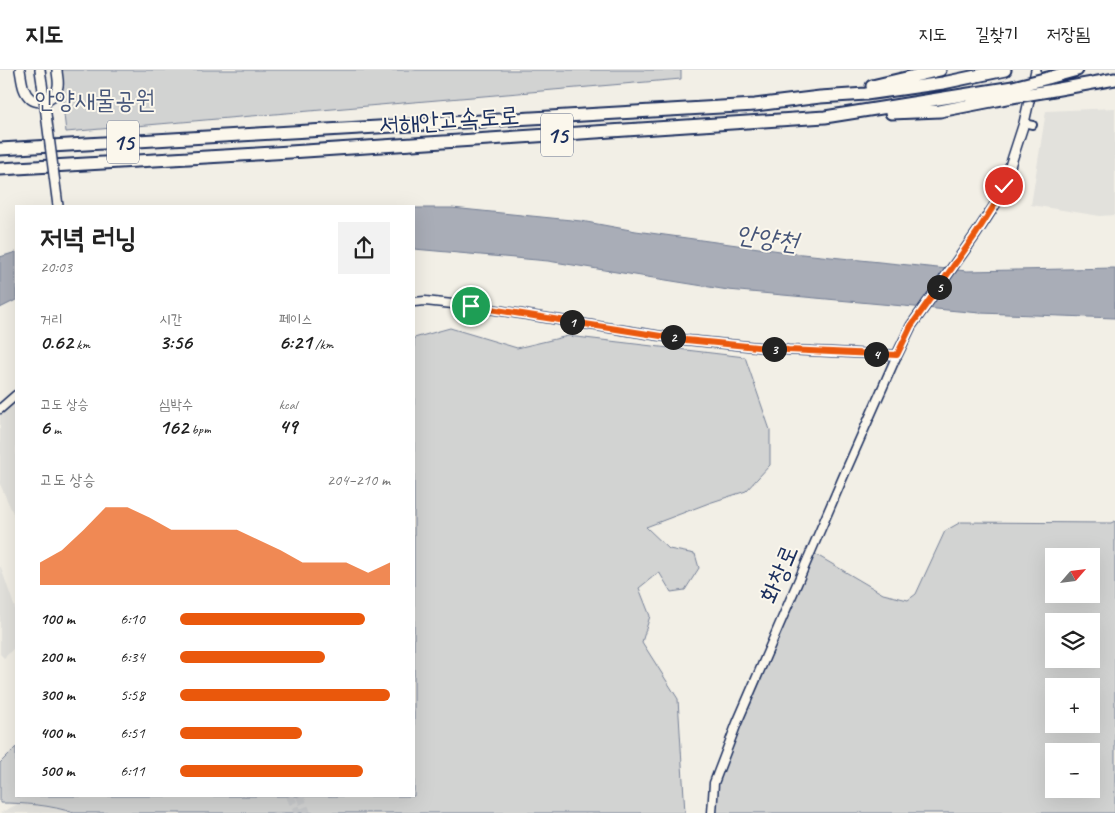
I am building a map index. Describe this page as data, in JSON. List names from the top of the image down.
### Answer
{
  "streets": {
    "highway": ["서해안고속도로", "15"],
    "street": ["화창로"]
  },
  "water": ["안양천"],
  "parks": ["안양새물공원"],
  "north": "top right",
  "page": {
    "header": "지도",
    "nav": ["지도", "길찾기", "저장됨"],
    "heading": ["저녁 러닝", "20:03"],
    "pins": [
      "5",
      "1",
      "2",
      "3",
      "4"
    ],
    "stats": [
      ["거리", "0.62 km"],
      ["시간", "3:56"],
      ["페이스", "6:21 /km"],
      ["고도 상승", "6 m"],
      ["심박수", "162 bpm"],
      ["kcal", "49"]
    ],
    "chart": ["고도 상승", "204–210 m"],
    "map_buttons": ["+", "−"],
    "list": [
      {
        "name": "100 m",
        "note": "6:10"
      },
      {
        "name": "200 m",
        "note": "6:34"
      },
      {
        "name": "300 m",
        "note": "5:58"
      },
      {
        "name": "400 m",
        "note": "6:51"
      },
      {
        "name": "500 m",
        "note": "6:11"
      }
    ]
  }
}
